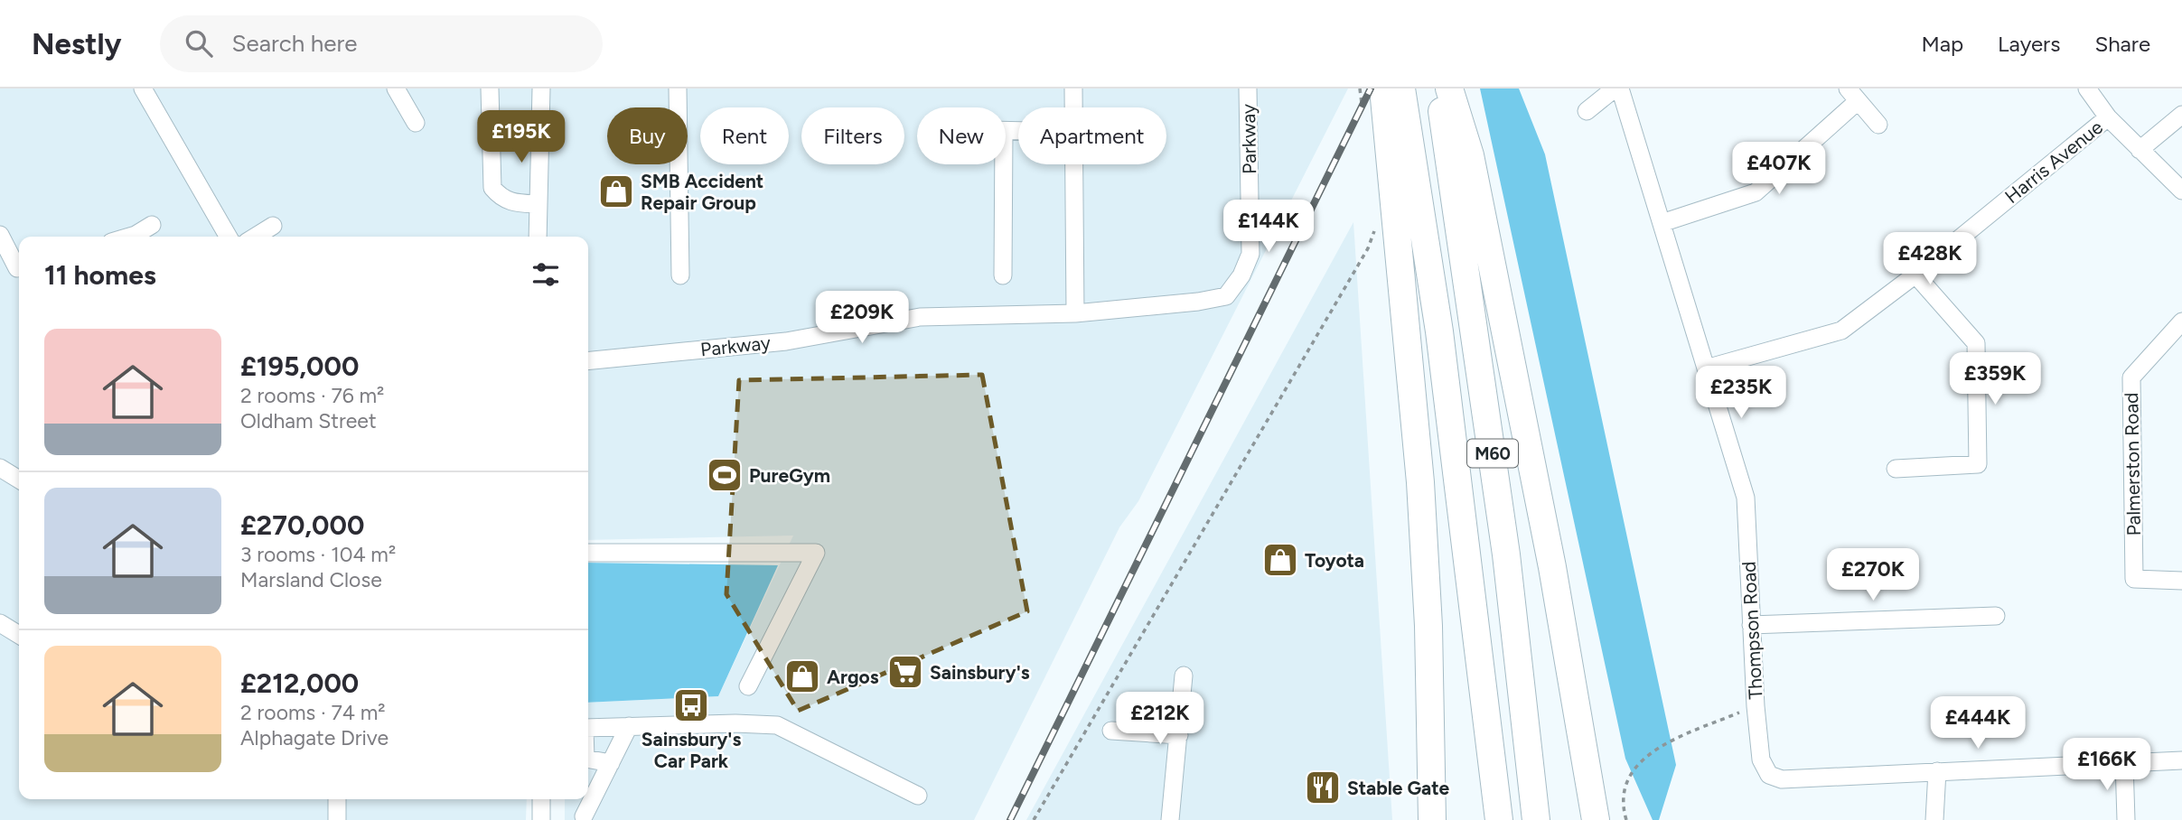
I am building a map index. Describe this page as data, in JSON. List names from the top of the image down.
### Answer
{
  "streets": {
    "highway": ["M60"],
    "street": [
      "Parkway",
      "Harris Avenue",
      "Palmerston Road",
      "Thompson Road"
    ]
  },
  "crossings": [
    ["Harris Avenue", "Thompson Road"]
  ],
  "places": {
    "shop": ["SMB Accident Repair Group", "Toyota", "Argos"],
    "sports": ["PureGym"],
    "supermarket": ["Sainsbury's"],
    "bus stop": ["Sainsbury's Car Park"],
    "restaurant": ["Stable Gate"]
  },
  "page": {
    "header": "Nestly",
    "search": "Search here",
    "nav": ["Map", "Layers", "Share"],
    "chip": [
      "Buy",
      "Rent",
      "Filters",
      "New",
      "Apartment"
    ],
    "price": [
      "£195K",
      "£407K",
      "£144K",
      "£428K",
      "£209K",
      "£359K",
      "£235K",
      "£270K",
      "£212K",
      "£444K",
      "£166K"
    ],
    "heading": "11 homes",
    "list": [
      {
        "name": "£195,000",
        "note": "2 rooms · 76 m² · Oldham Street"
      },
      {
        "name": "£270,000",
        "note": "3 rooms · 104 m² · Marsland Close"
      },
      {
        "name": "£212,000",
        "note": "2 rooms · 74 m² · Alphagate Drive"
      }
    ]
  }
}
